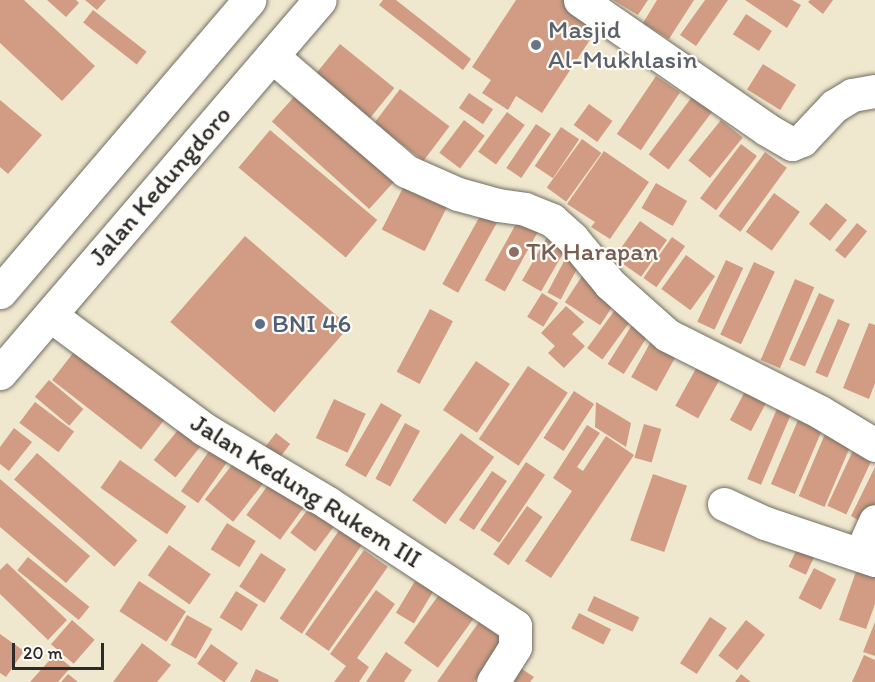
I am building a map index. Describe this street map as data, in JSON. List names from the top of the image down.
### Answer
{
  "streets": {
    "street": ["Jalan Kedungdoro", "Jalan Kedung Rukem III"]
  },
  "crossings": [
    ["Jalan Kedungdoro", "Jalan Kedung Rukem III"]
  ],
  "places": ["Masjid Al-Mukhlasin", "TK Harapan", "BNI 46"],
  "scale_bar": "20 m"
}
